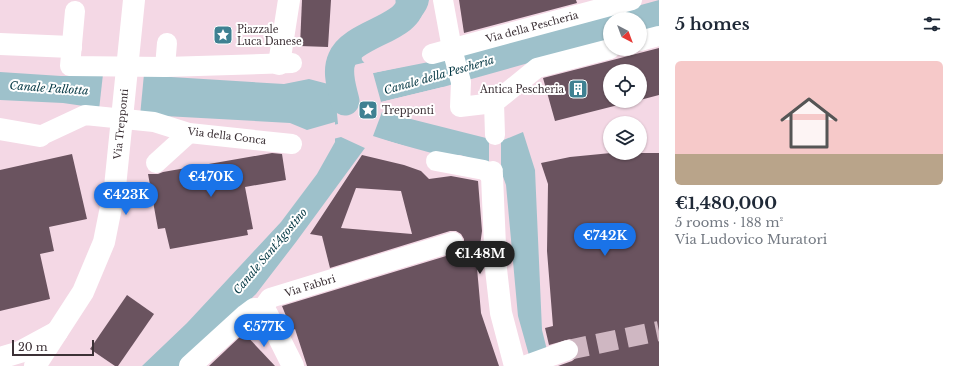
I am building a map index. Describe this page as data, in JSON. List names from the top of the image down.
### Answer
{
  "streets": {
    "street": [
      "Via della Pescheria",
      "Via Trepponti",
      "Via della Conca",
      "Via Fabbri"
    ]
  },
  "water": ["Canale della Pescheria", "Canale Pallotta", "Canale Sant'Agostino"],
  "places": {
    "place": ["Piazzale Luca Danese", "Trepponti"],
    "building": ["Antica Pescheria"]
  },
  "scale_bar": "20 m",
  "north": "bottom right",
  "page": {
    "heading": "5 homes",
    "list": [
      {
        "name": "€1,480,000",
        "note": "5 rooms · 188 m² · Via Ludovico Muratori"
      }
    ],
    "price": [
      "€470K",
      "€423K",
      "€742K",
      "€1.48M",
      "€577K"
    ],
    "scale": "20 m"
  }
}
